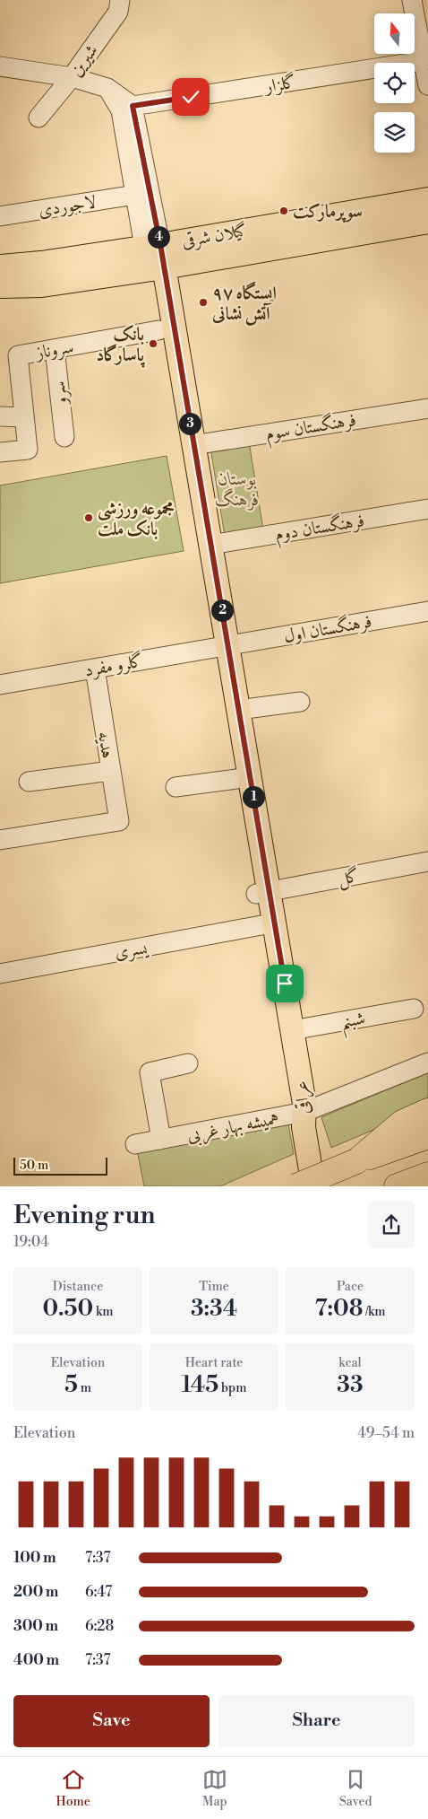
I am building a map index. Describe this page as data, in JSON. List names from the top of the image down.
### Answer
{
  "streets": {
    "main road": ["گیلان شرقی", "عراقی"],
    "street": [
      "شیرین",
      "گلزار",
      "لاجوردی",
      "سروناز",
      "سرو",
      "فرهنگستان سوم",
      "فرهنگستان دوم",
      "فرهنگستان اول",
      "گلرو مفرد",
      "هدیه",
      "گل",
      "یسری",
      "شبنم",
      "همیشه بهار غربی"
    ]
  },
  "crossings": [
    ["گیلان شرقی", "عراقی"],
    ["سروناز", "سرو"],
    ["سروناز", "عراقی"],
    ["فرهنگستان سوم", "عراقی"],
    ["فرهنگستان دوم", "عراقی"],
    ["فرهنگستان اول", "گلرو مفرد"],
    ["فرهنگستان اول", "عراقی"],
    ["گلرو مفرد", "هدیه"],
    ["گلرو مفرد", "عراقی"],
    ["گل", "عراقی"],
    ["یسری", "عراقی"],
    ["شبنم", "عراقی"],
    ["عراقی", "همیشه بهار غربی"]
  ],
  "parks": ["بوستان فرهنگ"],
  "places": [
    "سوپرمارکت",
    "ایستگاه ۹۷ آتش نشانی",
    "بانک پاسارگاد",
    "مجموعه ورزشی بانک ملت"
  ],
  "scale_bar": "50 m",
  "north": "top",
  "page": {
    "pins": [
      "4",
      "3",
      "2",
      "1"
    ],
    "scale": "50 m",
    "heading": ["Evening run", "19:04"],
    "stats": [
      ["Distance", "0.50 km"],
      ["Time", "3:34"],
      ["Pace", "7:08 /km"],
      ["Elevation", "5 m"],
      ["Heart rate", "145 bpm"],
      ["kcal", "33"]
    ],
    "chart": ["Elevation", "49–54 m"],
    "list": [
      {
        "name": "100 m",
        "note": "7:37"
      },
      {
        "name": "200 m",
        "note": "6:47"
      },
      {
        "name": "300 m",
        "note": "6:28"
      },
      {
        "name": "400 m",
        "note": "7:37"
      }
    ],
    "buttons": ["Save", "Share"],
    "tabs": ["Home", "Map", "Saved"]
  }
}
